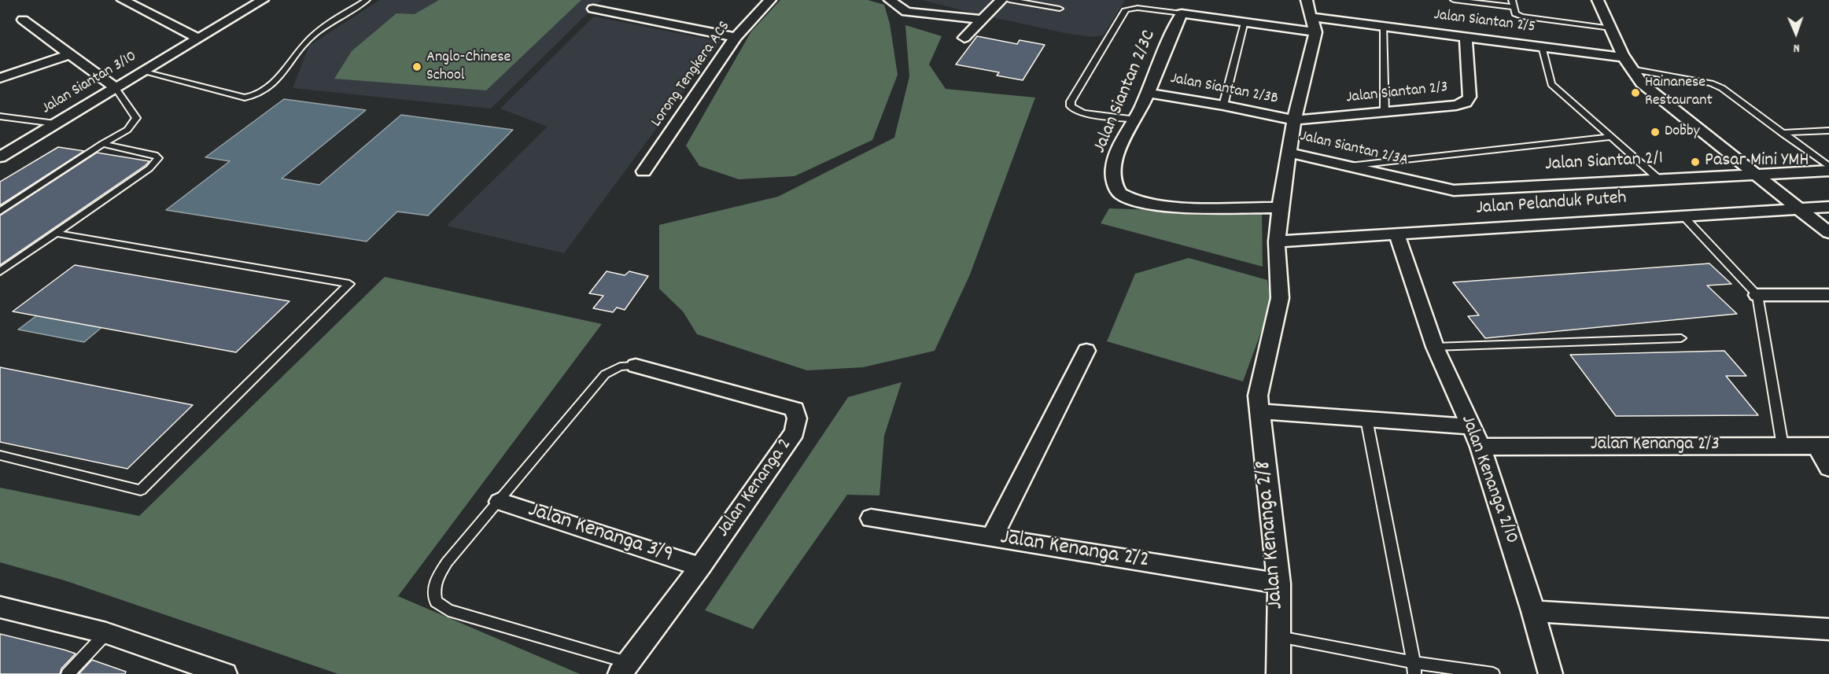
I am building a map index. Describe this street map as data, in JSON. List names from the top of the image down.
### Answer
{
  "streets": {
    "street": [
      "Jalan Siantan 2/5",
      "Lorong Tengkera ACS",
      "Jalan Siantan 3/10",
      "Jalan Siantan 2/3B",
      "Jalan Siantan 2/3C",
      "Jalan Siantan 2/3",
      "Jalan Siantan 2/3A",
      "Jalan Siantan 2/1",
      "Jalan Pelanduk Puteh",
      "Jalan Kenanga 2/3",
      "Jalan Kenanga 2/10",
      "Jalan Kenanga 2",
      "Jalan Kenanga 3/9",
      "Jalan Kenanga 2/8",
      "Jalan Kenanga 2/2"
    ]
  },
  "crossings": [
    ["Jalan Siantan 2/5", "Jalan Siantan 2/3"],
    ["Jalan Siantan 2/5", "Jalan Siantan 2/3A"],
    ["Jalan Siantan 2/3B", "Jalan Siantan 2/3C"],
    ["Jalan Siantan 2/3B", "Jalan Siantan 2/3"],
    ["Jalan Siantan 2/3B", "Jalan Siantan 2/3A"],
    ["Jalan Siantan 2/3C", "Jalan Kenanga 2/8"],
    ["Jalan Siantan 2/3", "Jalan Siantan 2/3A"],
    ["Jalan Siantan 2/3A", "Jalan Siantan 2/1"],
    ["Jalan Siantan 2/3A", "Jalan Kenanga 2/8"],
    ["Jalan Pelanduk Puteh", "Jalan Kenanga 2/10"],
    ["Jalan Pelanduk Puteh", "Jalan Kenanga 2/8"],
    ["Jalan Kenanga 2/3", "Jalan Kenanga 2/10"],
    ["Jalan Kenanga 2", "Jalan Kenanga 3/9"],
    ["Jalan Kenanga 2/8", "Jalan Kenanga 2/2"]
  ],
  "places": [
    "Anglo-Chinese School",
    "Hainanese Restaurant",
    "Dobby",
    "Pasar Mini YMH"
  ],
  "north": "bottom"
}
